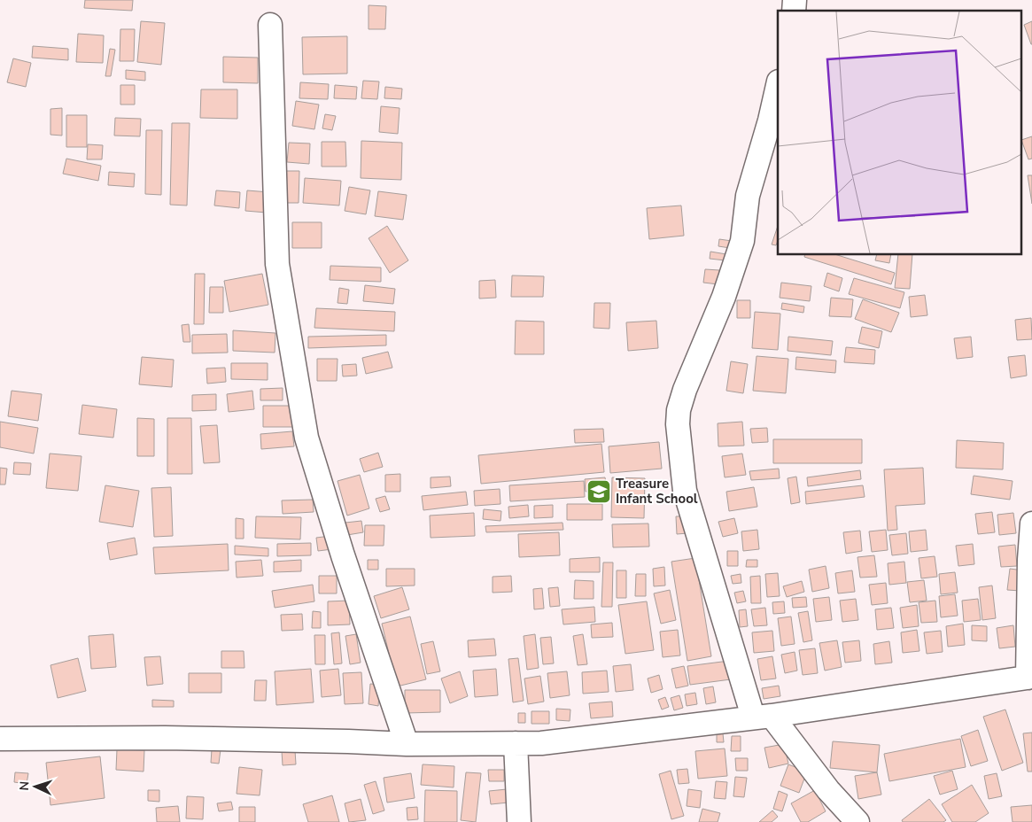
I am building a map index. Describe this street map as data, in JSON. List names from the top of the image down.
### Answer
{
  "places": {
    "school or university": ["Treasure Infant School"]
  },
  "north": "left"
}
